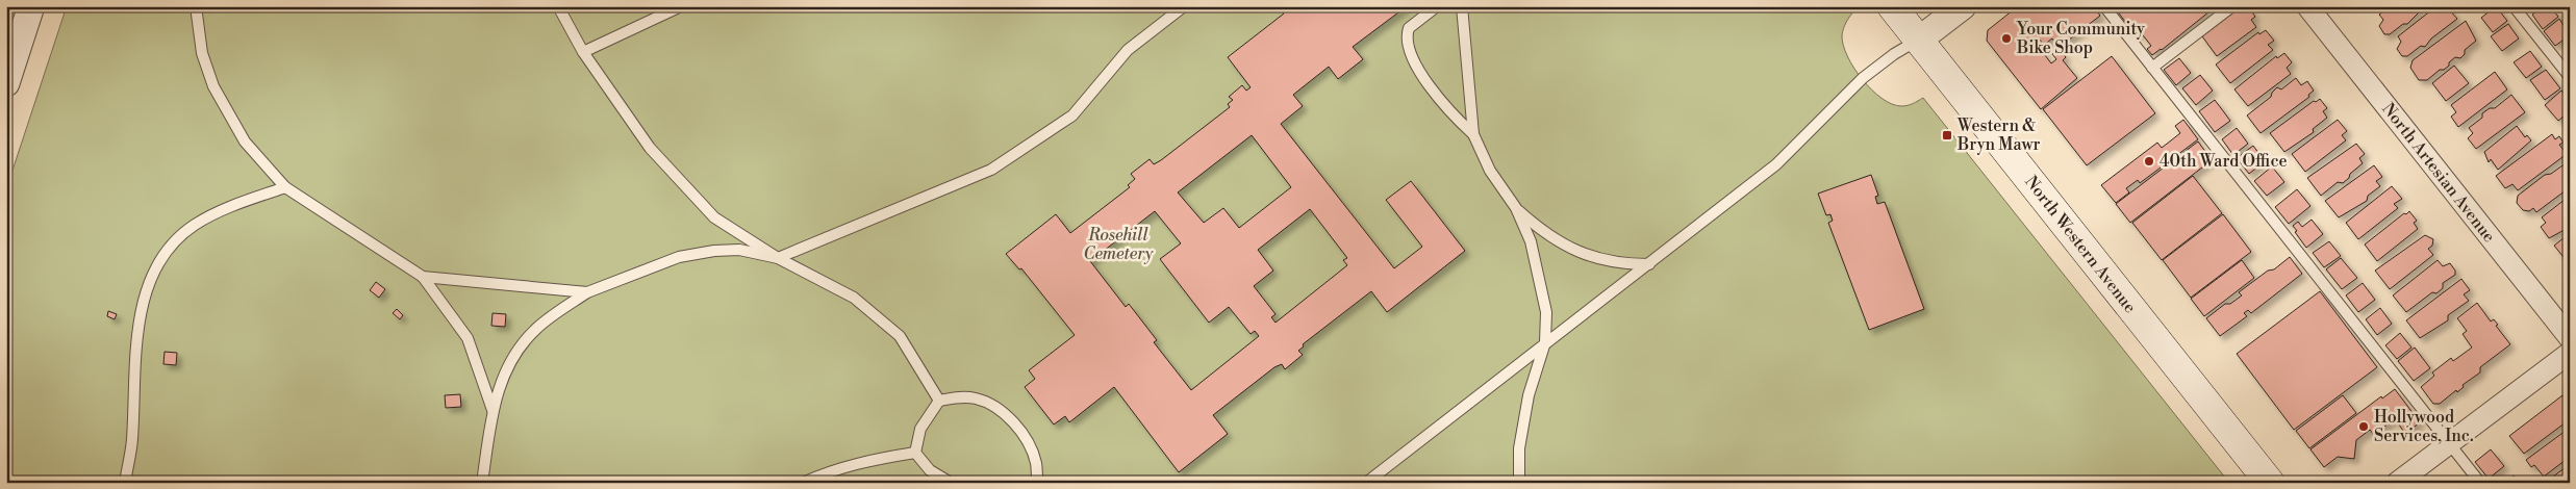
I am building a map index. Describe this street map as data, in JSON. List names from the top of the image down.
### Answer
{
  "streets": {
    "main road": ["North Western Avenue"],
    "street": ["North Artesian Avenue"]
  },
  "parks": ["Rosehill Cemetery"],
  "places": {
    "other": ["Your Community Bike Shop", "40th Ward Office", "Hollywood Services, Inc."],
    "transit": ["Western & Bryn Mawr"]
  }
}
